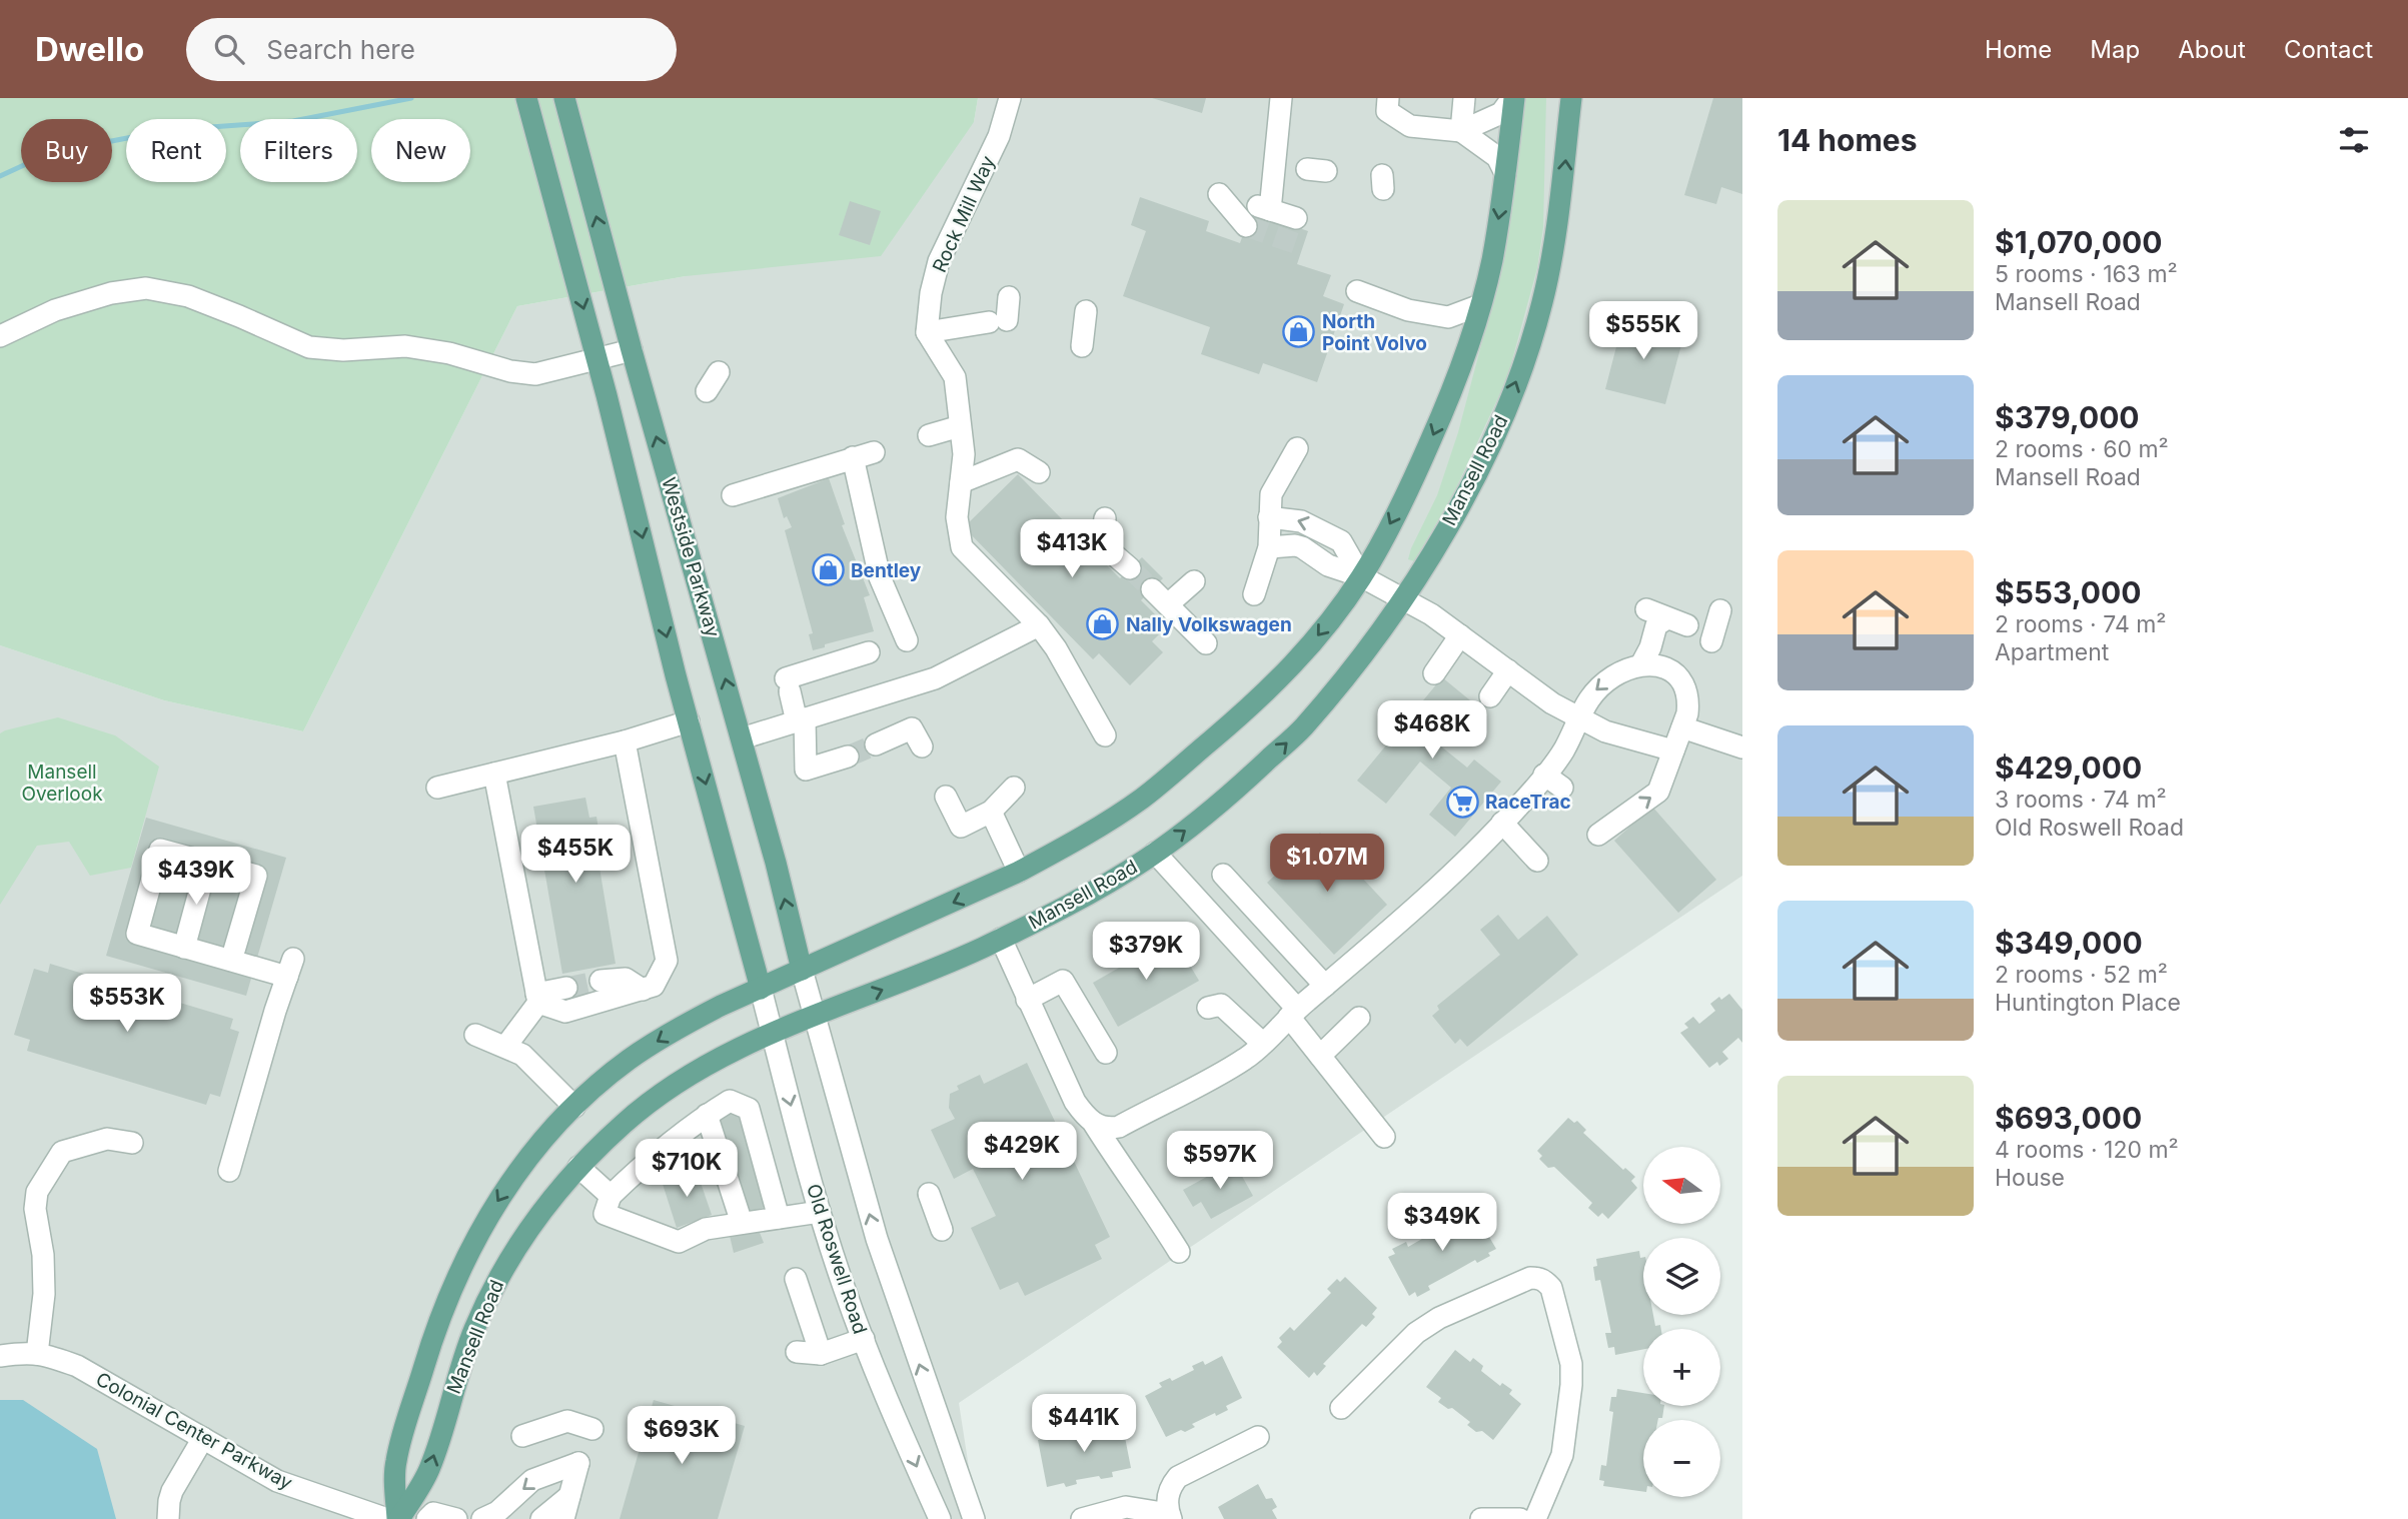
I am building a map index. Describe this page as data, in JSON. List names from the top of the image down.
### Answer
{
  "streets": {
    "main road": ["Mansell Road", "Westside Parkway"],
    "street": ["Rock Mill Way", "Old Roswell Road", "Colonial Center Parkway"]
  },
  "crossings": [
    ["Mansell Road", "Westside Parkway"],
    ["Mansell Road", "Old Roswell Road"],
    ["Westside Parkway", "Old Roswell Road"]
  ],
  "parks": ["Mansell Overlook"],
  "places": {
    "shop": ["North Point Volvo", "Bentley", "Nally Volkswagen"],
    "supermarket": ["RaceTrac"]
  },
  "north": "left",
  "page": {
    "header": "Dwello",
    "search": "Search here",
    "nav": [
      "Home",
      "Map",
      "About",
      "Contact"
    ],
    "heading": "14 homes",
    "chip": [
      "Buy",
      "Rent",
      "Filters",
      "New"
    ],
    "list": [
      {
        "name": "$1,070,000",
        "note": "5 rooms · 163 m² · Mansell Road"
      },
      {
        "name": "$379,000",
        "note": "2 rooms · 60 m² · Mansell Road"
      },
      {
        "name": "$553,000",
        "note": "2 rooms · 74 m² · Apartment"
      },
      {
        "name": "$429,000",
        "note": "3 rooms · 74 m² · Old Roswell Road"
      },
      {
        "name": "$349,000",
        "note": "2 rooms · 52 m² · Huntington Place"
      },
      {
        "name": "$693,000",
        "note": "4 rooms · 120 m² · House"
      }
    ],
    "price": [
      "$555K",
      "$413K",
      "$468K",
      "$455K",
      "$1.07M",
      "$439K",
      "$379K",
      "$553K",
      "$429K",
      "$597K",
      "$710K",
      "$349K",
      "$441K",
      "$693K"
    ],
    "map_buttons": ["+", "−"]
  }
}
